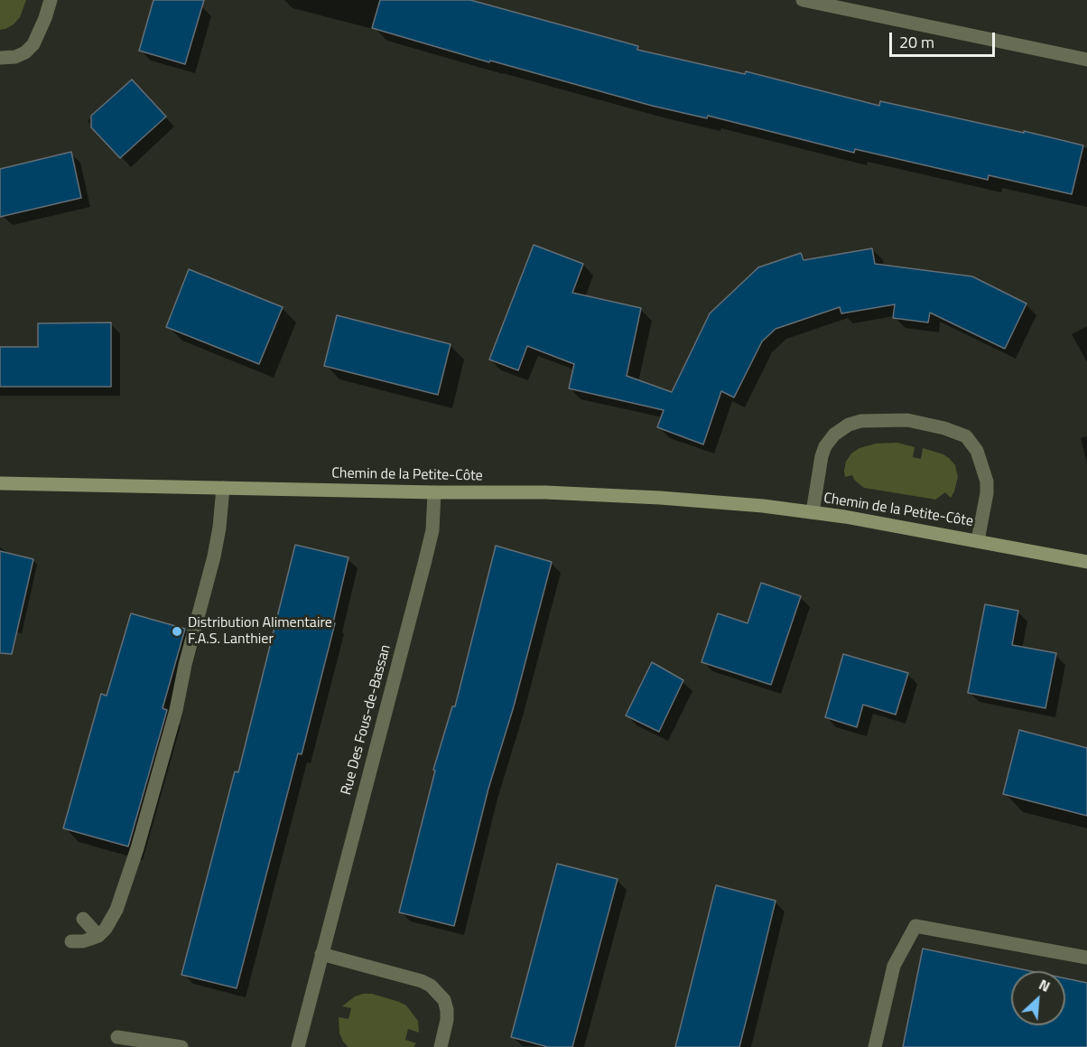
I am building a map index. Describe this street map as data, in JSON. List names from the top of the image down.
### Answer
{
  "streets": {
    "street": ["Chemin de la Petite-Côte", "Rue Des Fous-de-Bassan"]
  },
  "crossings": [
    ["Chemin de la Petite-Côte", "Rue Des Fous-de-Bassan"]
  ],
  "places": ["Distribution Alimentaire F.A.S. Lanthier"],
  "scale_bar": "20 m",
  "north": "top right"
}
